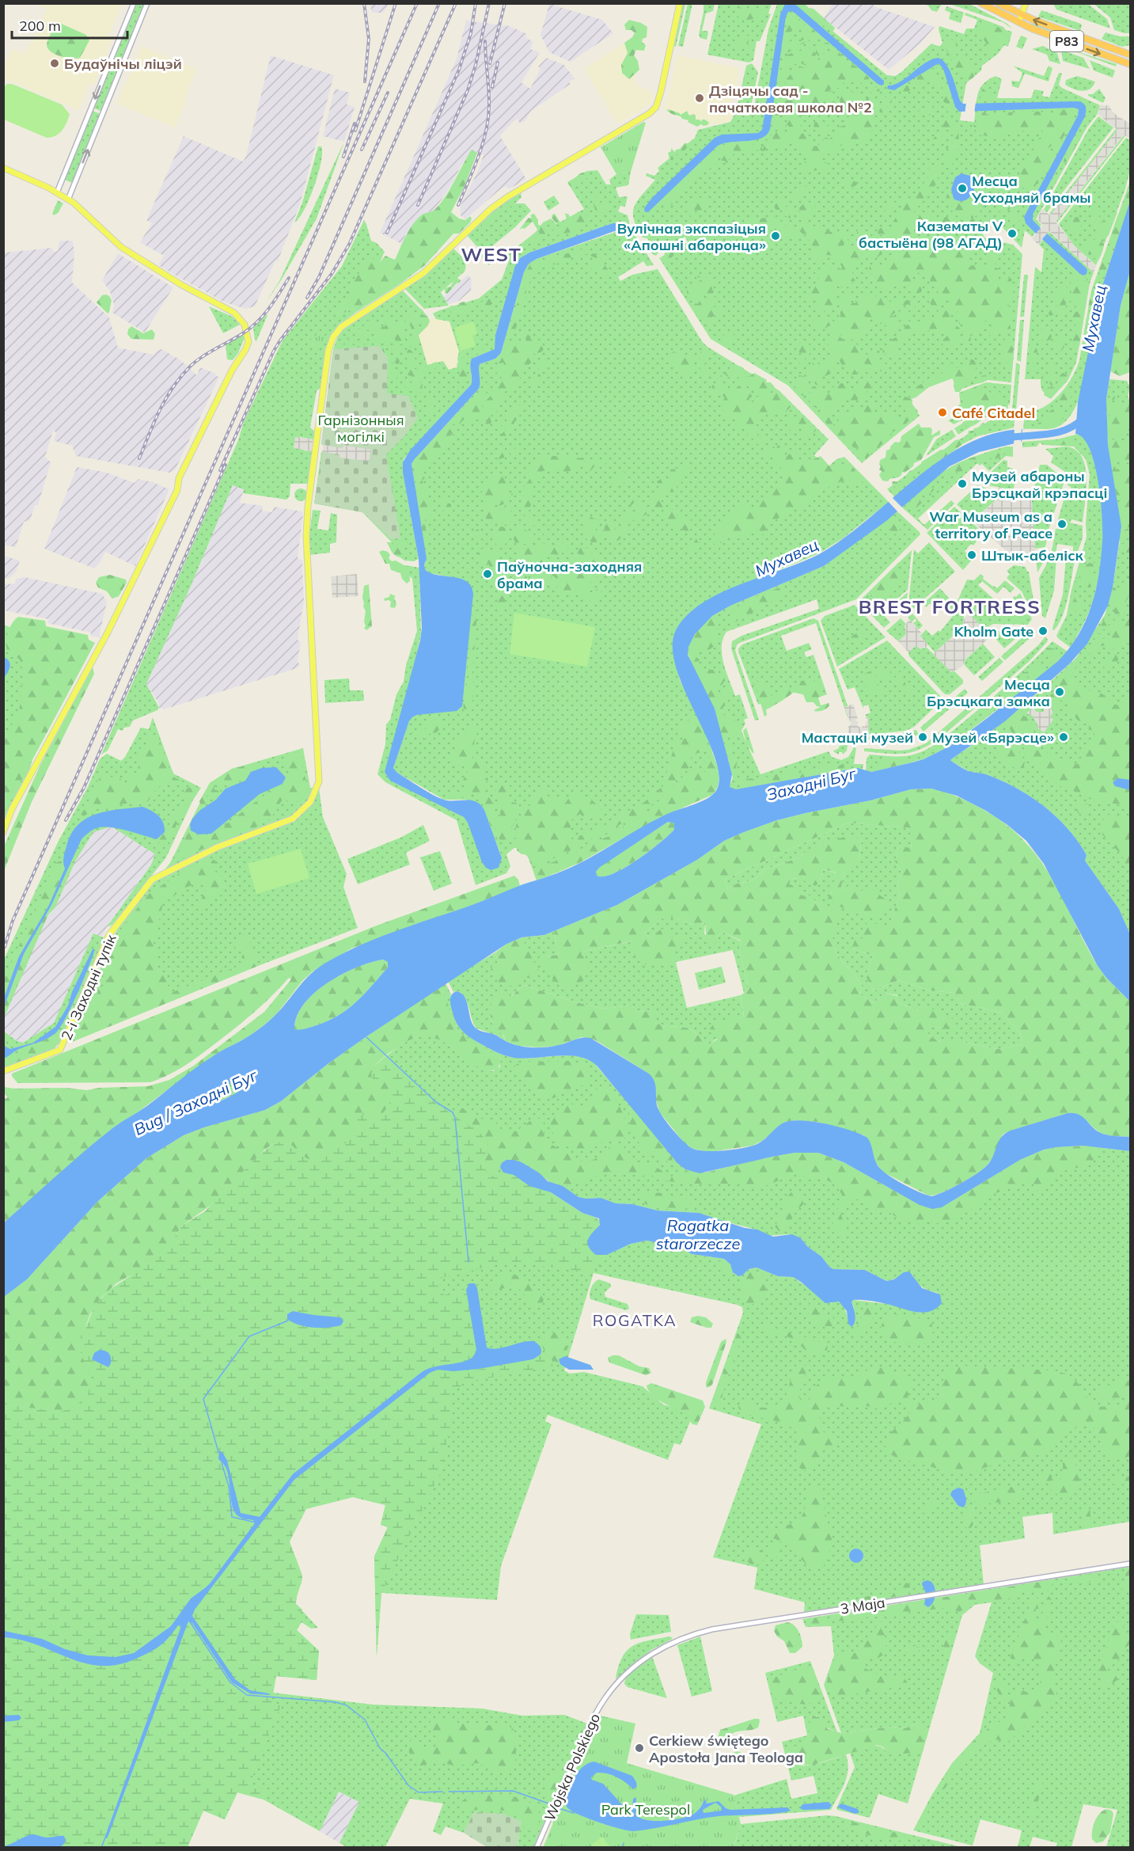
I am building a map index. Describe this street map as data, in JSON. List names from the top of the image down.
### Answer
{
  "streets": {
    "highway": ["Р83"],
    "main road": ["2-і Заходні тупік"],
    "street": ["3 Maja", "Wojska Polskiego"]
  },
  "crossings": [
    ["3 Maja", "Wojska Polskiego"]
  ],
  "districts": ["WEST", "BREST FORTRESS", "ROGATKA"],
  "water": [
    "Мухавец",
    "Заходні Буг",
    "Bug / Заходні Буг",
    "Rogatka starorzecze"
  ],
  "parks": ["Гарнізонныя могілкі", "Park Terespol"],
  "places": [
    "Будаўнічы ліцэй",
    "Дзіцячы сад - пачатковая школа №2",
    "Месца Усходняй брамы",
    "Казематы V бастыёна (98 АГАД)",
    "Вулічная экспазіцыя «Апошні абаронца»",
    "Café Citadel",
    "Музей абароны Брэсцкай крэпасці",
    "War Museum as a territory of Peace",
    "Штык-абеліск",
    "Паўночна-заходняя брама",
    "Kholm Gate",
    "Месца Брэсцкага замка",
    "Мастацкі музей",
    "Музей «Бярэсце»",
    "Cerkiew świętego Apostoła Jana Teologa"
  ],
  "scale_bar": "200 m"
}
